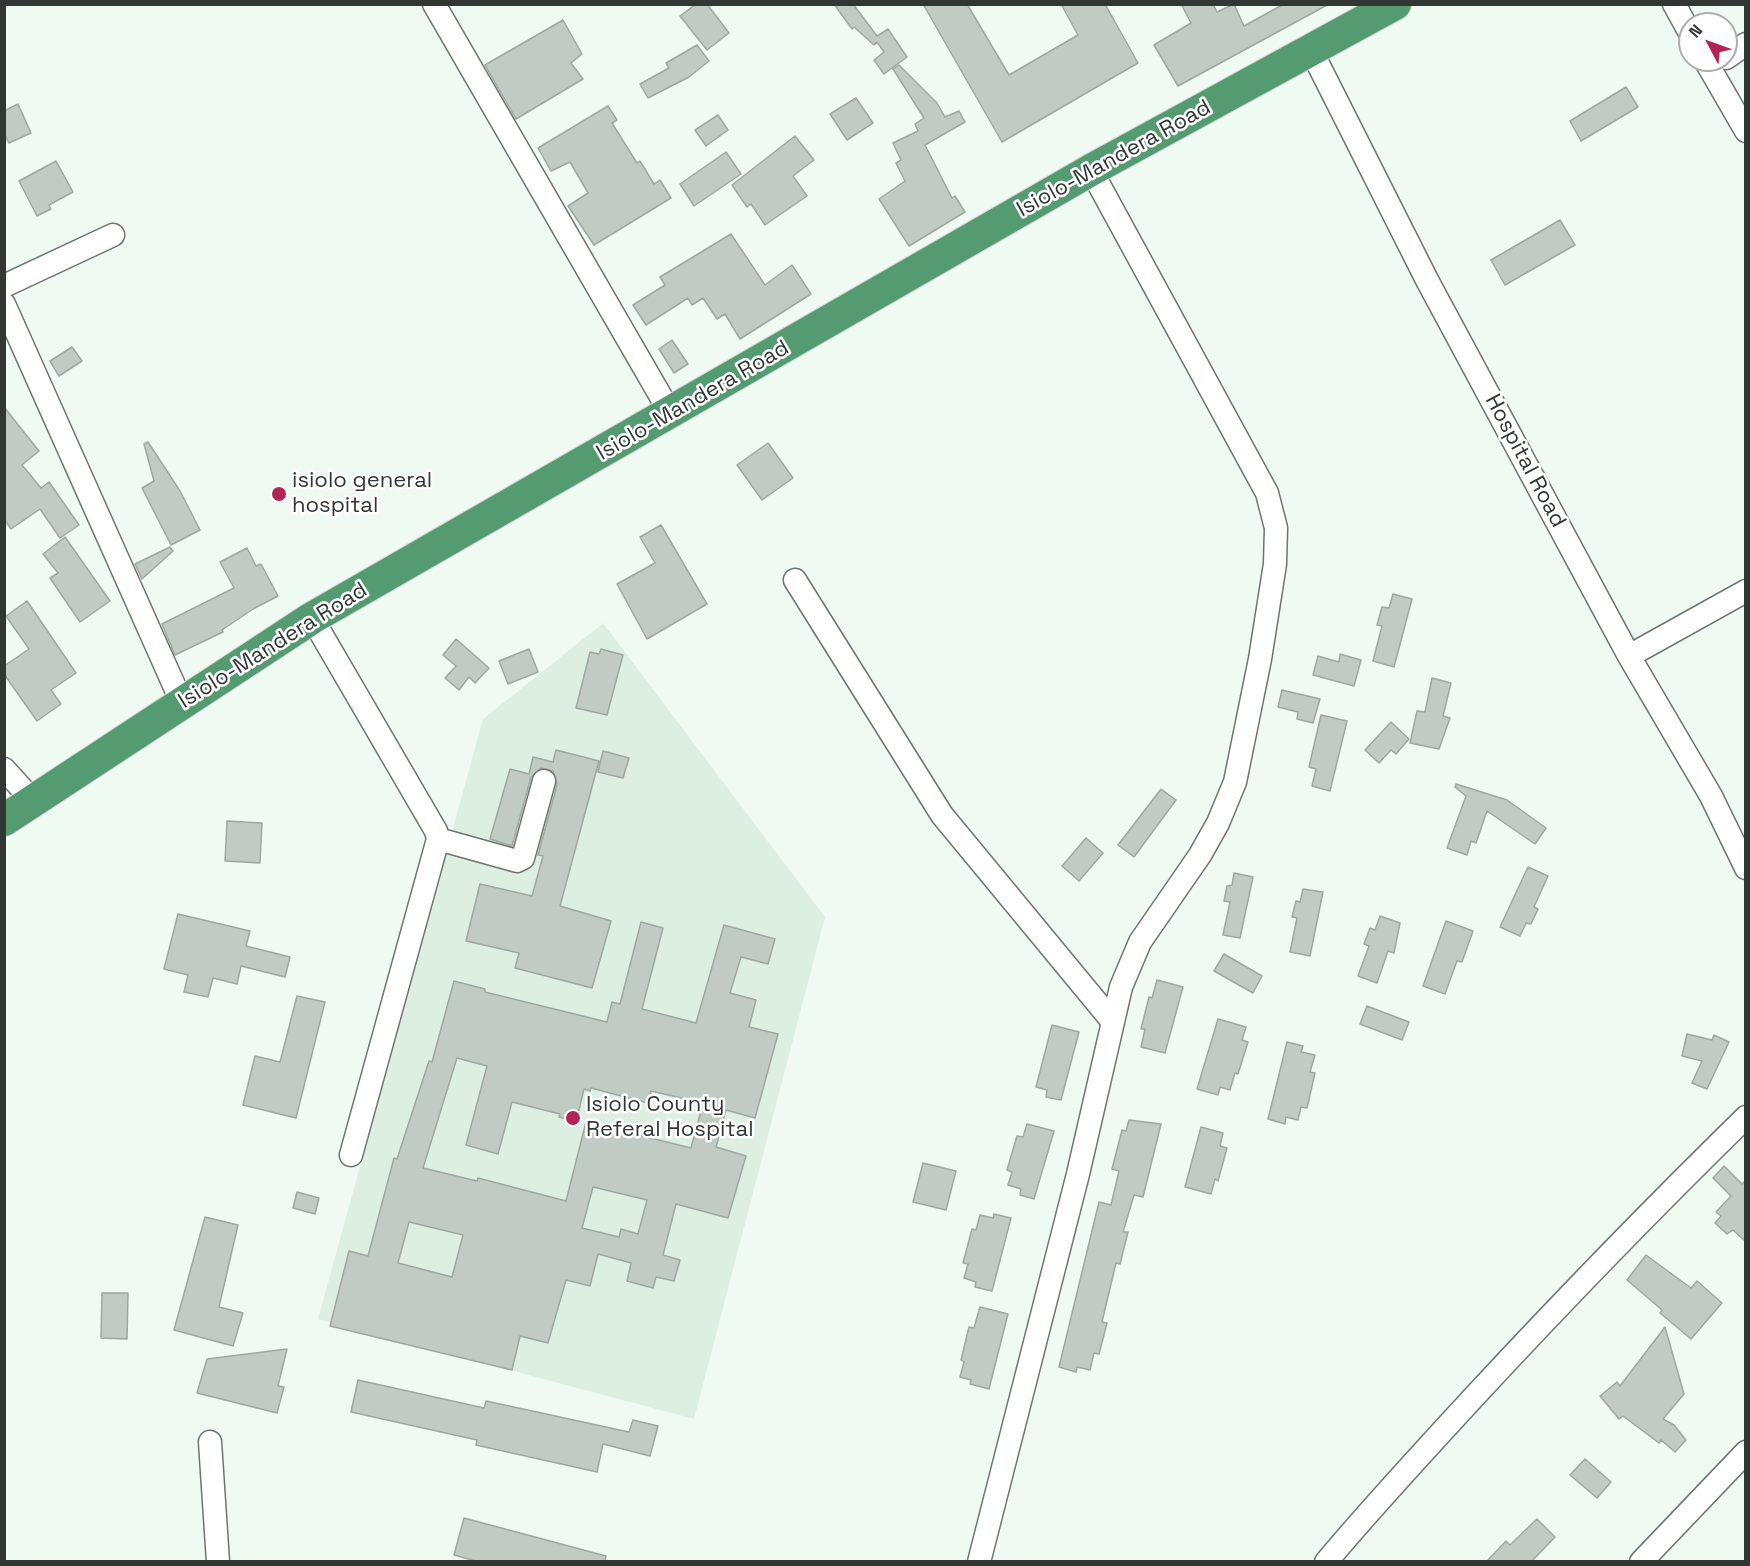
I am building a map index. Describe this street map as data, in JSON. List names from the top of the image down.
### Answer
{
  "streets": {
    "highway": ["Isiolo-Mandera Road"],
    "street": ["Hospital Road"]
  },
  "crossings": [
    ["Isiolo-Mandera Road", "Hospital Road"]
  ],
  "places": ["isiolo general hospital", "Isiolo County Referal Hospital"],
  "north": "top left"
}
